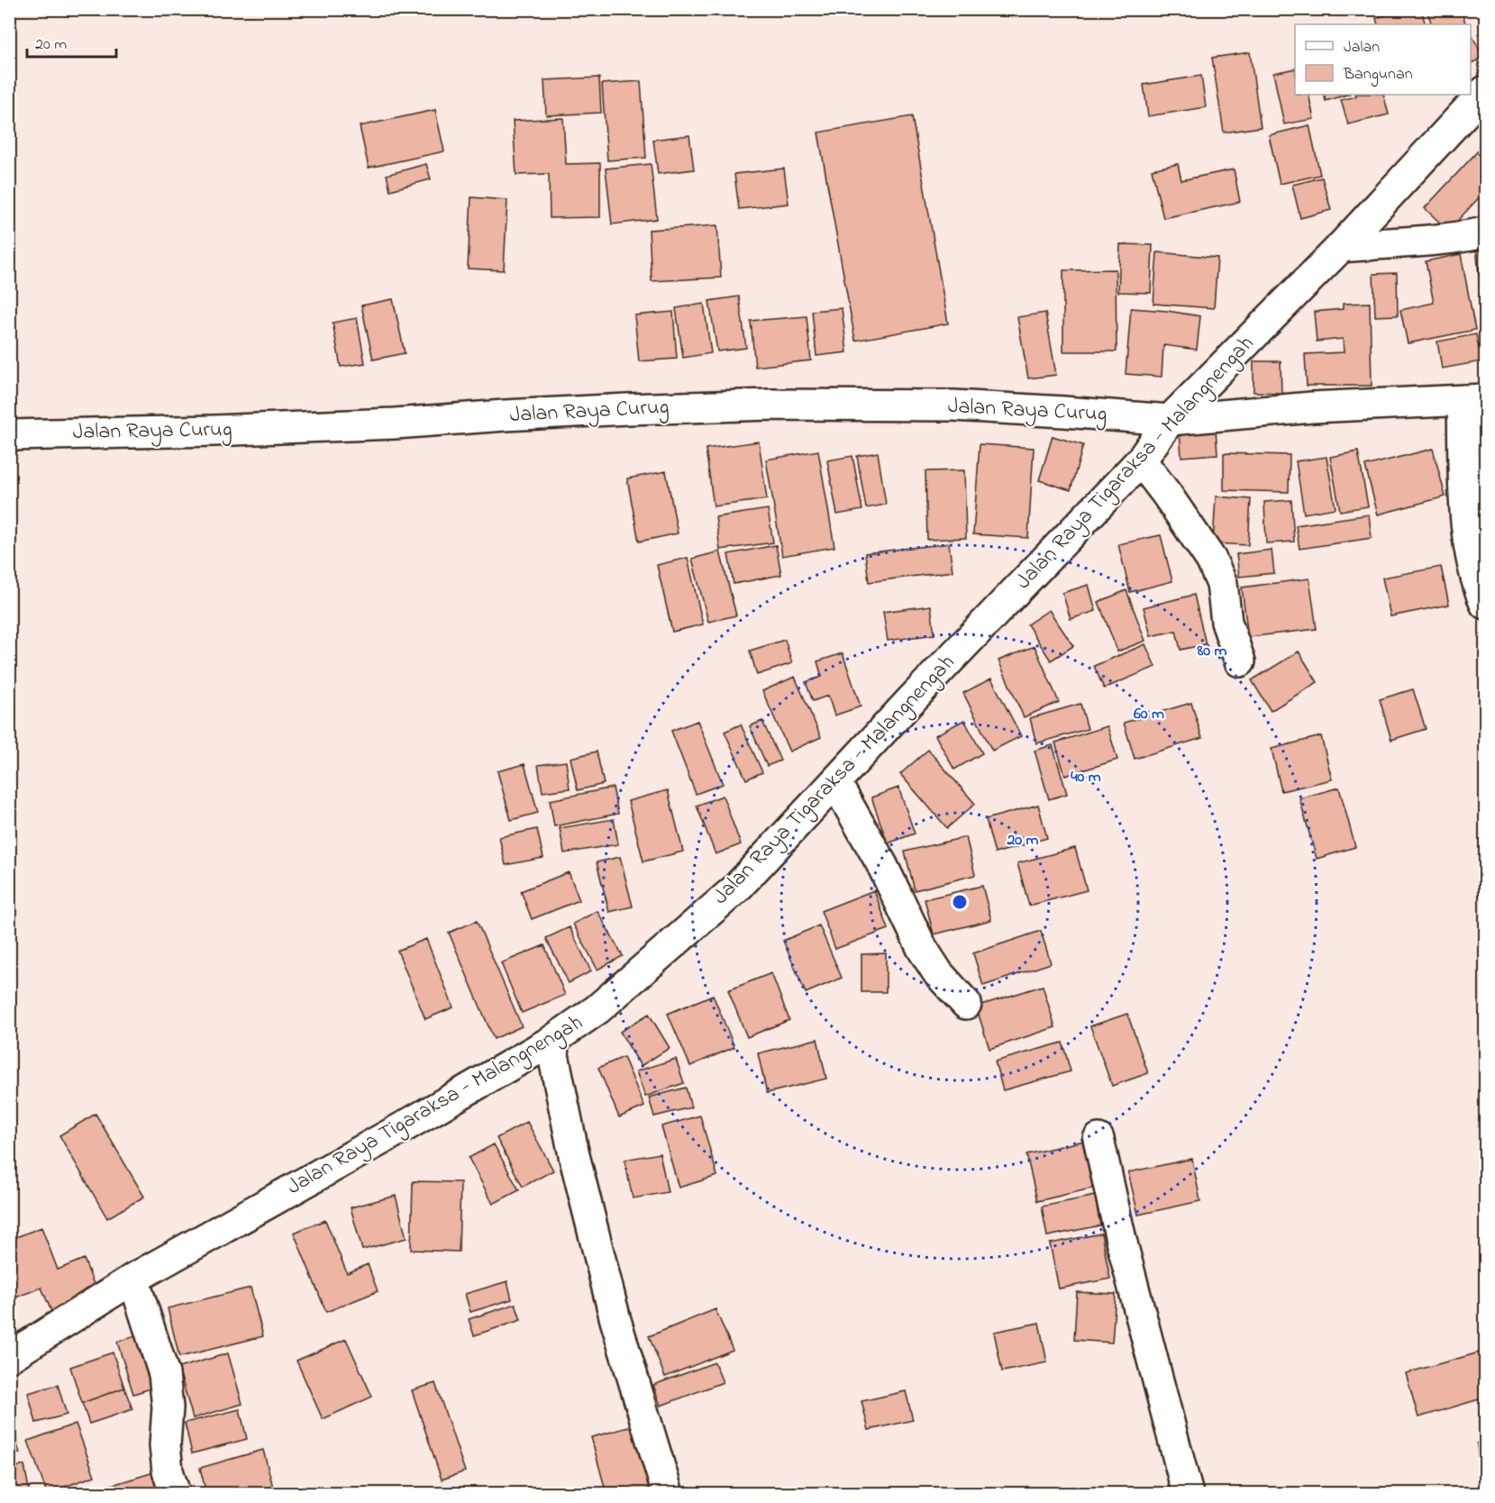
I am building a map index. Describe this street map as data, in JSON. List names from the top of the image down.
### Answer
{
  "streets": {
    "street": ["Jalan Raya Curug", "Jalan Raya Tigaraksa - Malangnengah"]
  },
  "crossings": [
    ["Jalan Raya Curug", "Jalan Raya Tigaraksa - Malangnengah"]
  ],
  "legend": ["Jalan", "Bangunan"],
  "scale_bar": "20 m",
  "rings": [
    "80 m",
    "60 m",
    "40 m",
    "20 m"
  ]
}
